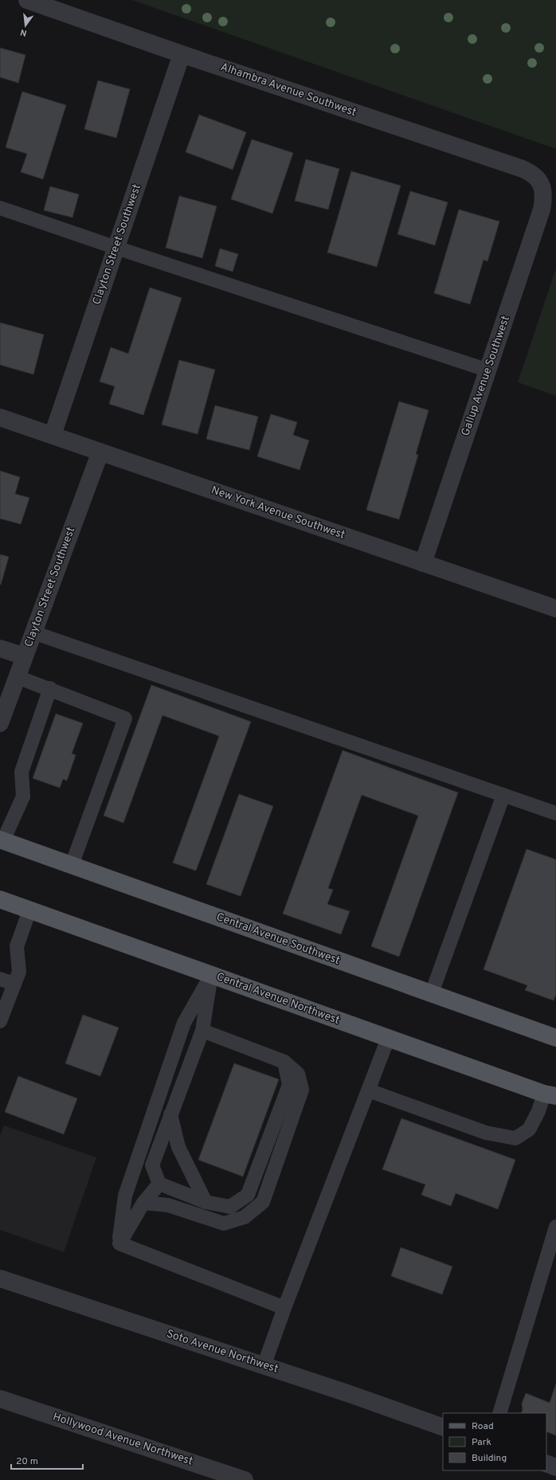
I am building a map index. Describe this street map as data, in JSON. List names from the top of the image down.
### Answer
{
  "streets": {
    "main road": ["Central Avenue Southwest", "Central Avenue Northwest"],
    "street": [
      "Alhambra Avenue Southwest",
      "Clayton Street Southwest",
      "Gallup Avenue Southwest",
      "New York Avenue Southwest",
      "Soto Avenue Northwest",
      "Hollywood Avenue Northwest"
    ]
  },
  "crossings": [
    ["Alhambra Avenue Southwest", "Clayton Street Southwest"],
    ["Alhambra Avenue Southwest", "Gallup Avenue Southwest"],
    ["Clayton Street Southwest", "New York Avenue Southwest"],
    ["Gallup Avenue Southwest", "New York Avenue Southwest"]
  ],
  "legend": ["Road", "Park", "Building"],
  "scale_bar": "20 m",
  "north": "bottom"
}
